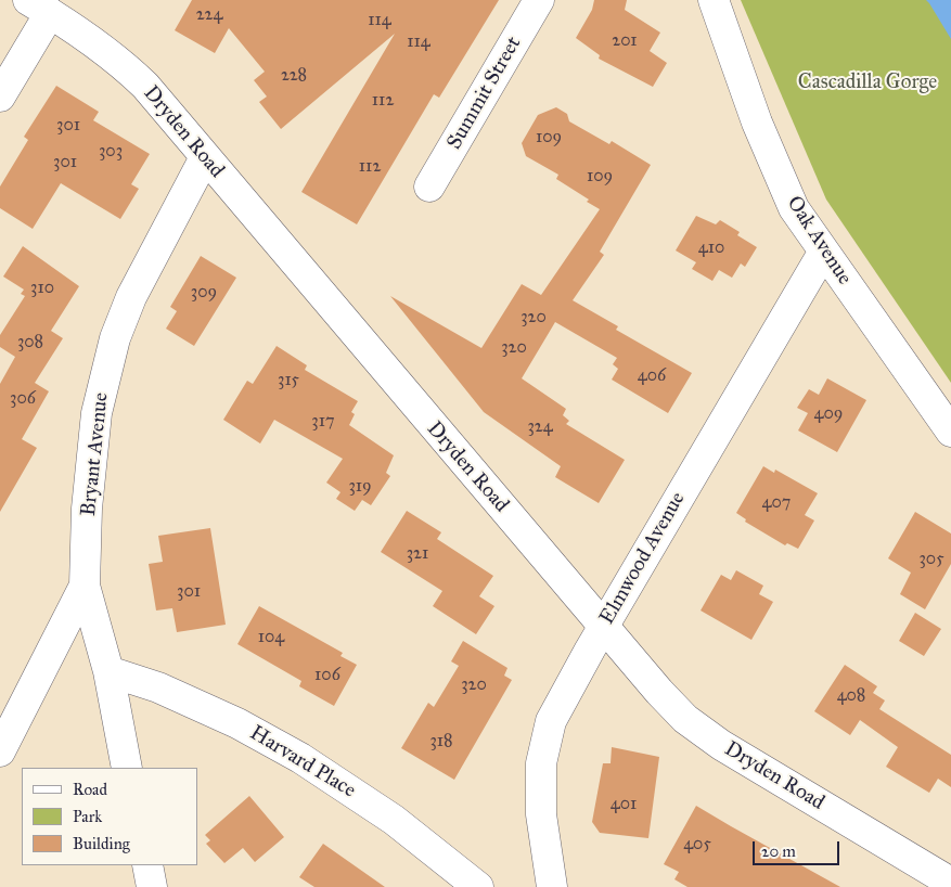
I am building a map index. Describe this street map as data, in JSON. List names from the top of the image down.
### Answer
{
  "streets": {
    "street": [
      "Summit Street",
      "Dryden Road",
      "Oak Avenue",
      "Bryant Avenue",
      "Elmwood Avenue",
      "Harvard Place"
    ]
  },
  "crossings": [
    ["Dryden Road", "Bryant Avenue"],
    ["Dryden Road", "Elmwood Avenue"],
    ["Oak Avenue", "Elmwood Avenue"],
    ["Bryant Avenue", "Harvard Place"]
  ],
  "parks": ["Cascadilla Gorge"],
  "house_numbers": [
    "224",
    "114",
    "201",
    "114",
    "228",
    "112",
    "301",
    "109",
    "303",
    "301",
    "112",
    "109",
    "410",
    "310",
    "309",
    "320",
    "308",
    "320",
    "406",
    "315",
    "306",
    "409",
    "317",
    "324",
    "319",
    "407",
    "321",
    "305",
    "301",
    "104",
    "106",
    "320",
    "408",
    "318",
    "401",
    "405"
  ],
  "legend": ["Road", "Park", "Building"],
  "scale_bar": "20 m"
}
